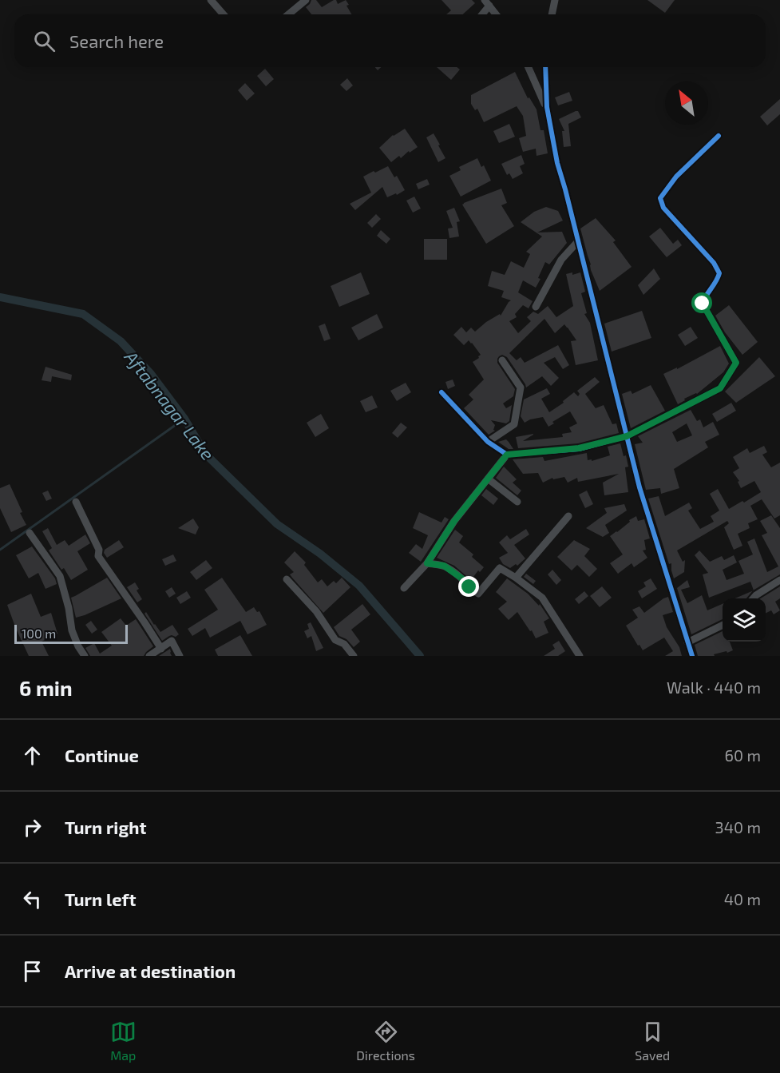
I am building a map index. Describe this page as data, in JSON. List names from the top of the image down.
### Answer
{
  "water": ["Aftabnagar Lake"],
  "scale_bar": "100 m",
  "north": "top left",
  "page": {
    "search": "Search here",
    "scale": "100 m",
    "heading": ["6 min", "Walk · 440 m"],
    "list": [
      ["Continue", "60 m"],
      ["Turn right", "340 m"],
      ["Turn left", "40 m"],
      "Arrive at destination"
    ],
    "nav": ["Map", "Directions", "Saved"]
  }
}
